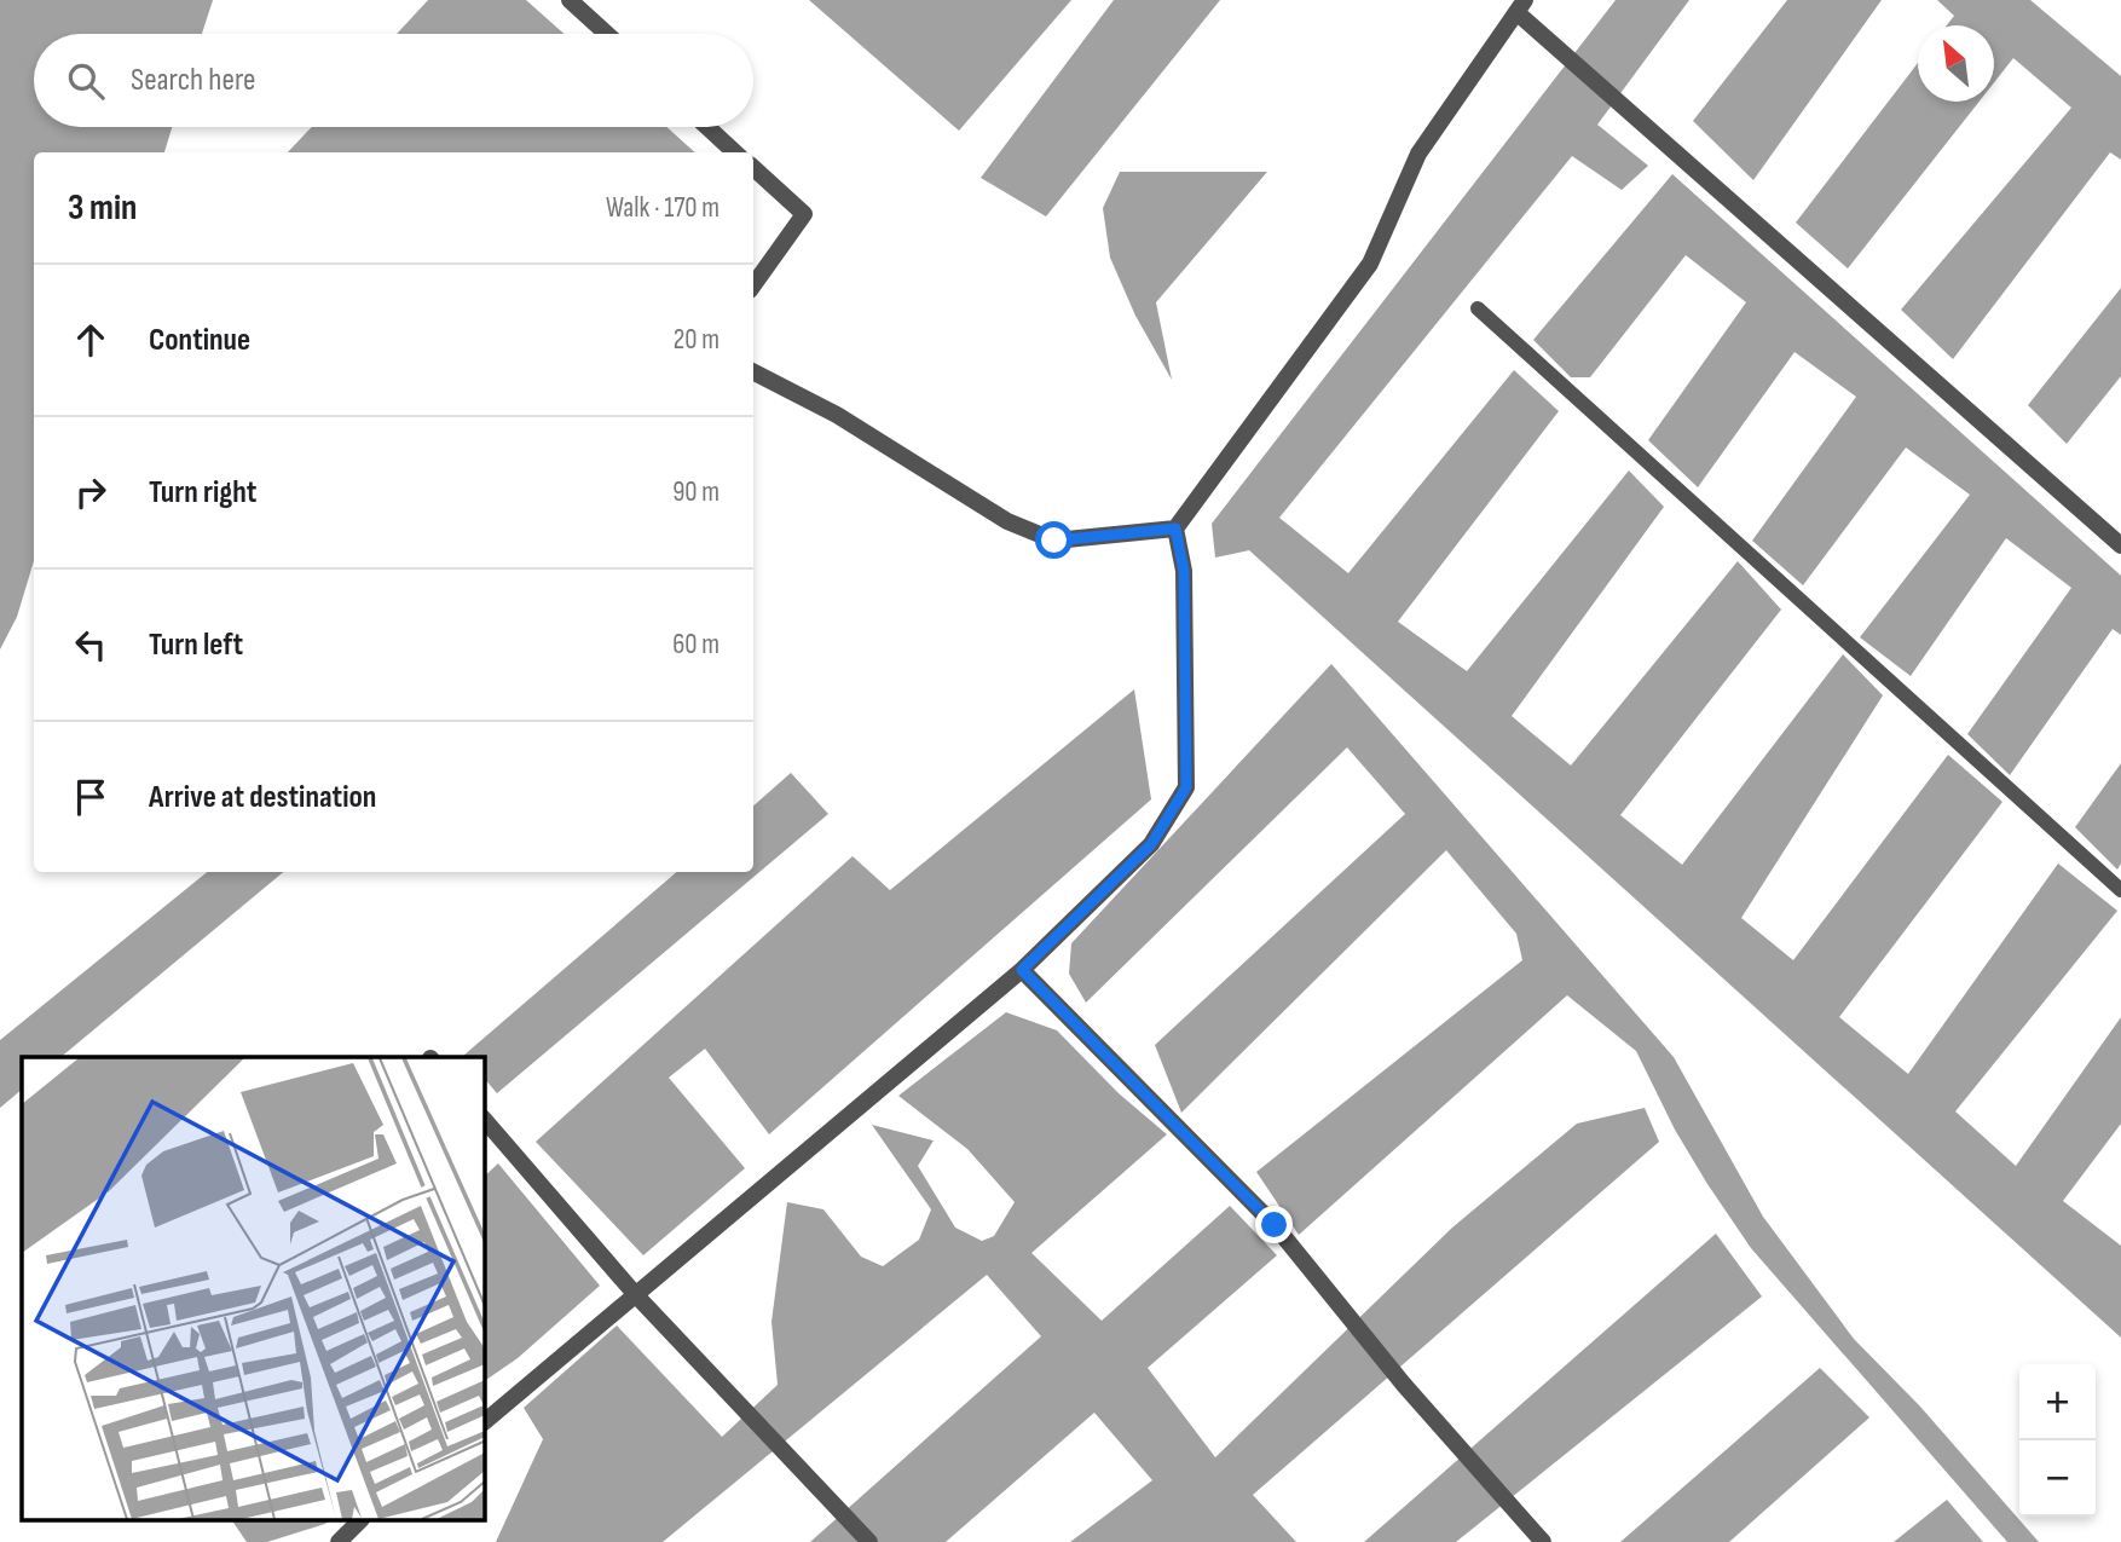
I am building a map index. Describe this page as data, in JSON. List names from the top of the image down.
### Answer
{
  "north": "top left",
  "page": {
    "search": "Search here",
    "heading": ["3 min", "Walk · 170 m"],
    "list": [
      ["Continue", "20 m"],
      ["Turn right", "90 m"],
      ["Turn left", "60 m"],
      "Arrive at destination"
    ],
    "map_buttons": ["+", "−"]
  }
}
